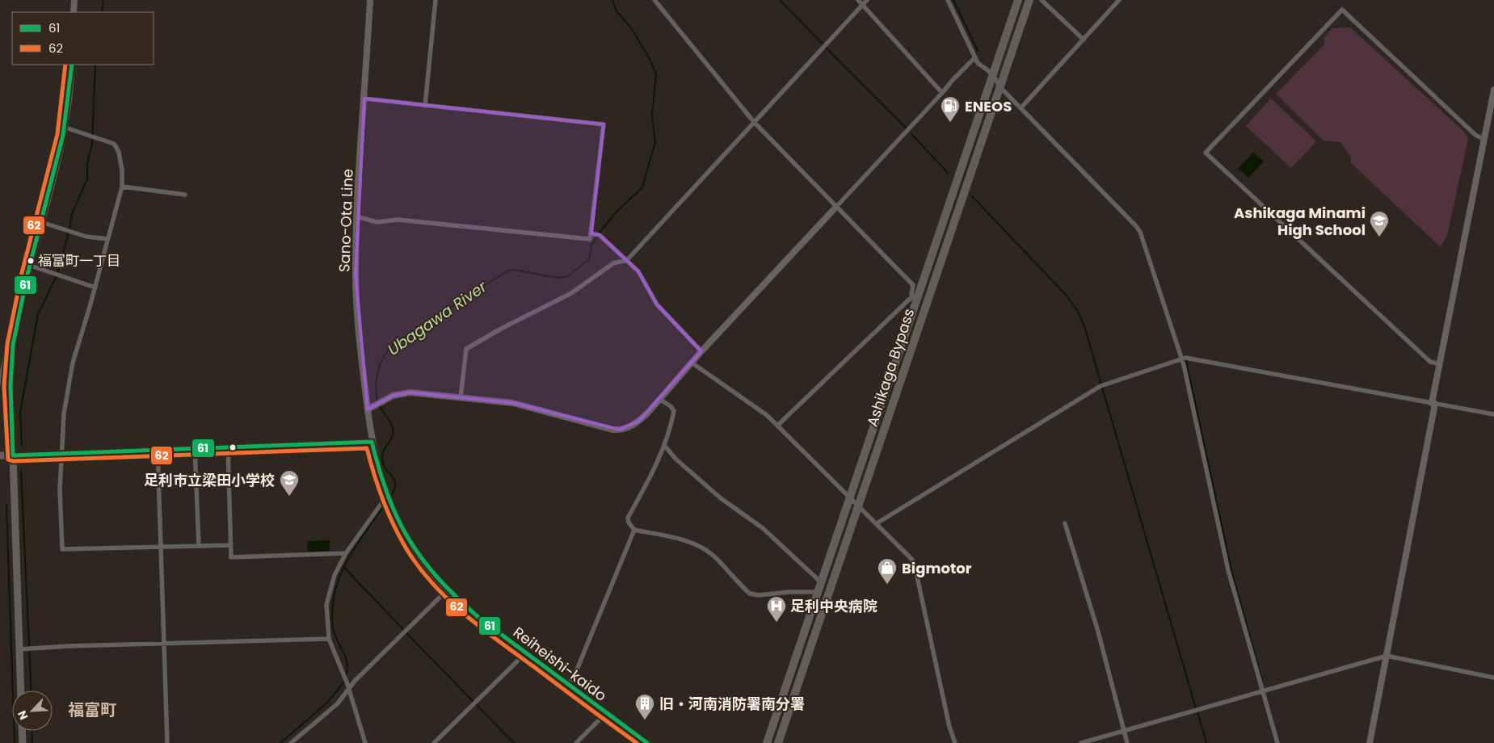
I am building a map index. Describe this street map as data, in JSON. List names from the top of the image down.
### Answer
{
  "streets": {
    "highway": ["Ashikaga Bypass"],
    "street": ["Sano-Ota Line", "Reiheishi-kaido"]
  },
  "crossings": [
    ["Sano-Ota Line", "Reiheishi-kaido"]
  ],
  "districts": ["福富町"],
  "water": ["Ubagawa River"],
  "places": {
    "fuel station": ["ENEOS"],
    "school or university": ["Ashikaga Minami High School", "足利市立梁田小学校"],
    "other": ["福富町一丁目"],
    "shop": ["Bigmotor"],
    "hospital": ["足利中央病院"],
    "building": ["旧・河南消防署南分署"]
  },
  "lines": ["transit line 61", "transit line 62"],
  "legend": ["61", "62"],
  "north": "bottom left"
}
